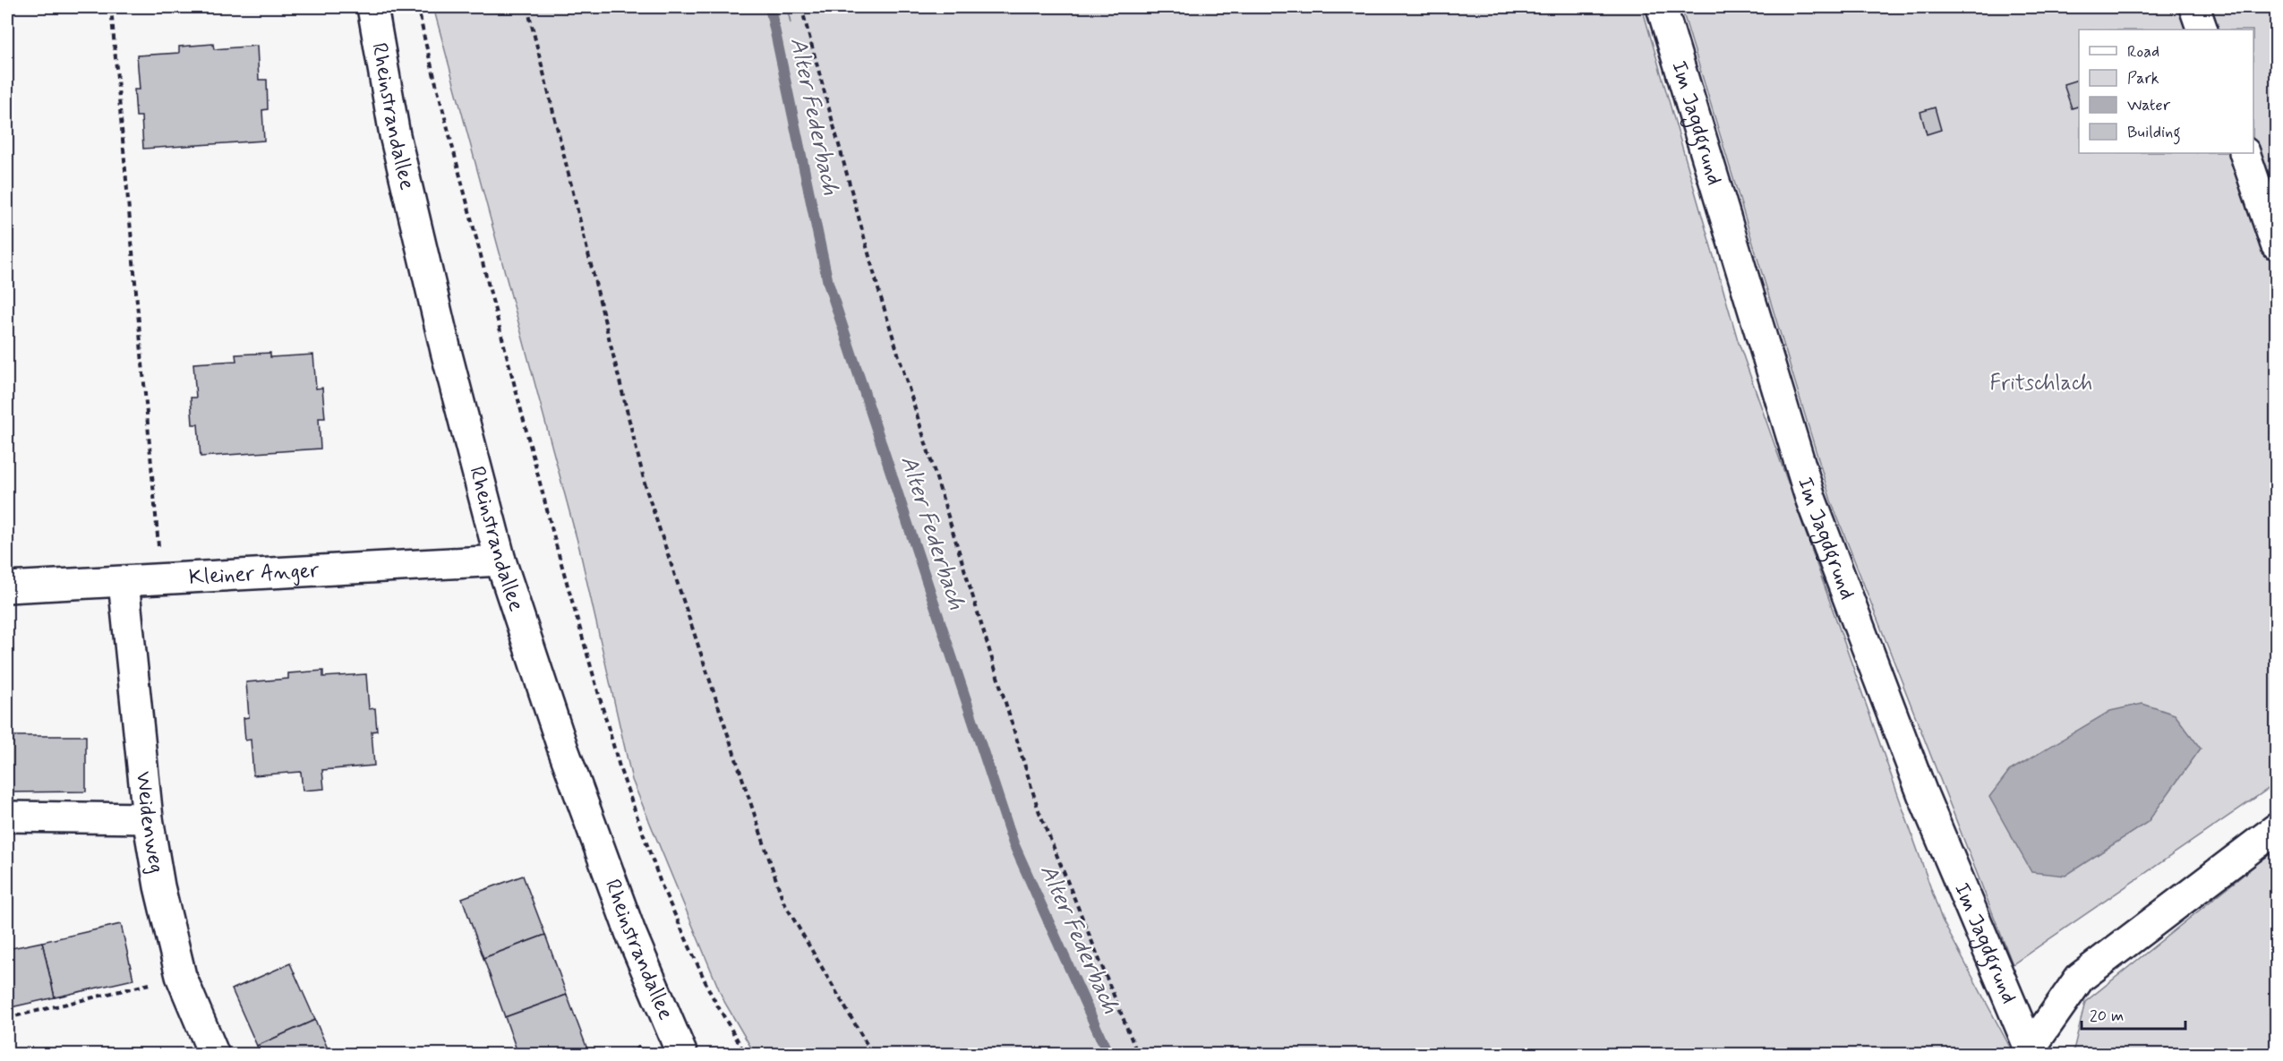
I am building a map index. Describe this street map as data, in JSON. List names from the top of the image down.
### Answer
{
  "streets": {
    "street": [
      "Rheinstrandallee",
      "Im Jagdgrund",
      "Kleiner Anger",
      "Weidenweg"
    ]
  },
  "crossings": [
    ["Rheinstrandallee", "Kleiner Anger"],
    ["Kleiner Anger", "Weidenweg"]
  ],
  "water": ["Alter Federbach"],
  "parks": ["Fritschlach"],
  "legend": [
    "Road",
    "Park",
    "Water",
    "Building"
  ],
  "scale_bar": "20 m"
}
